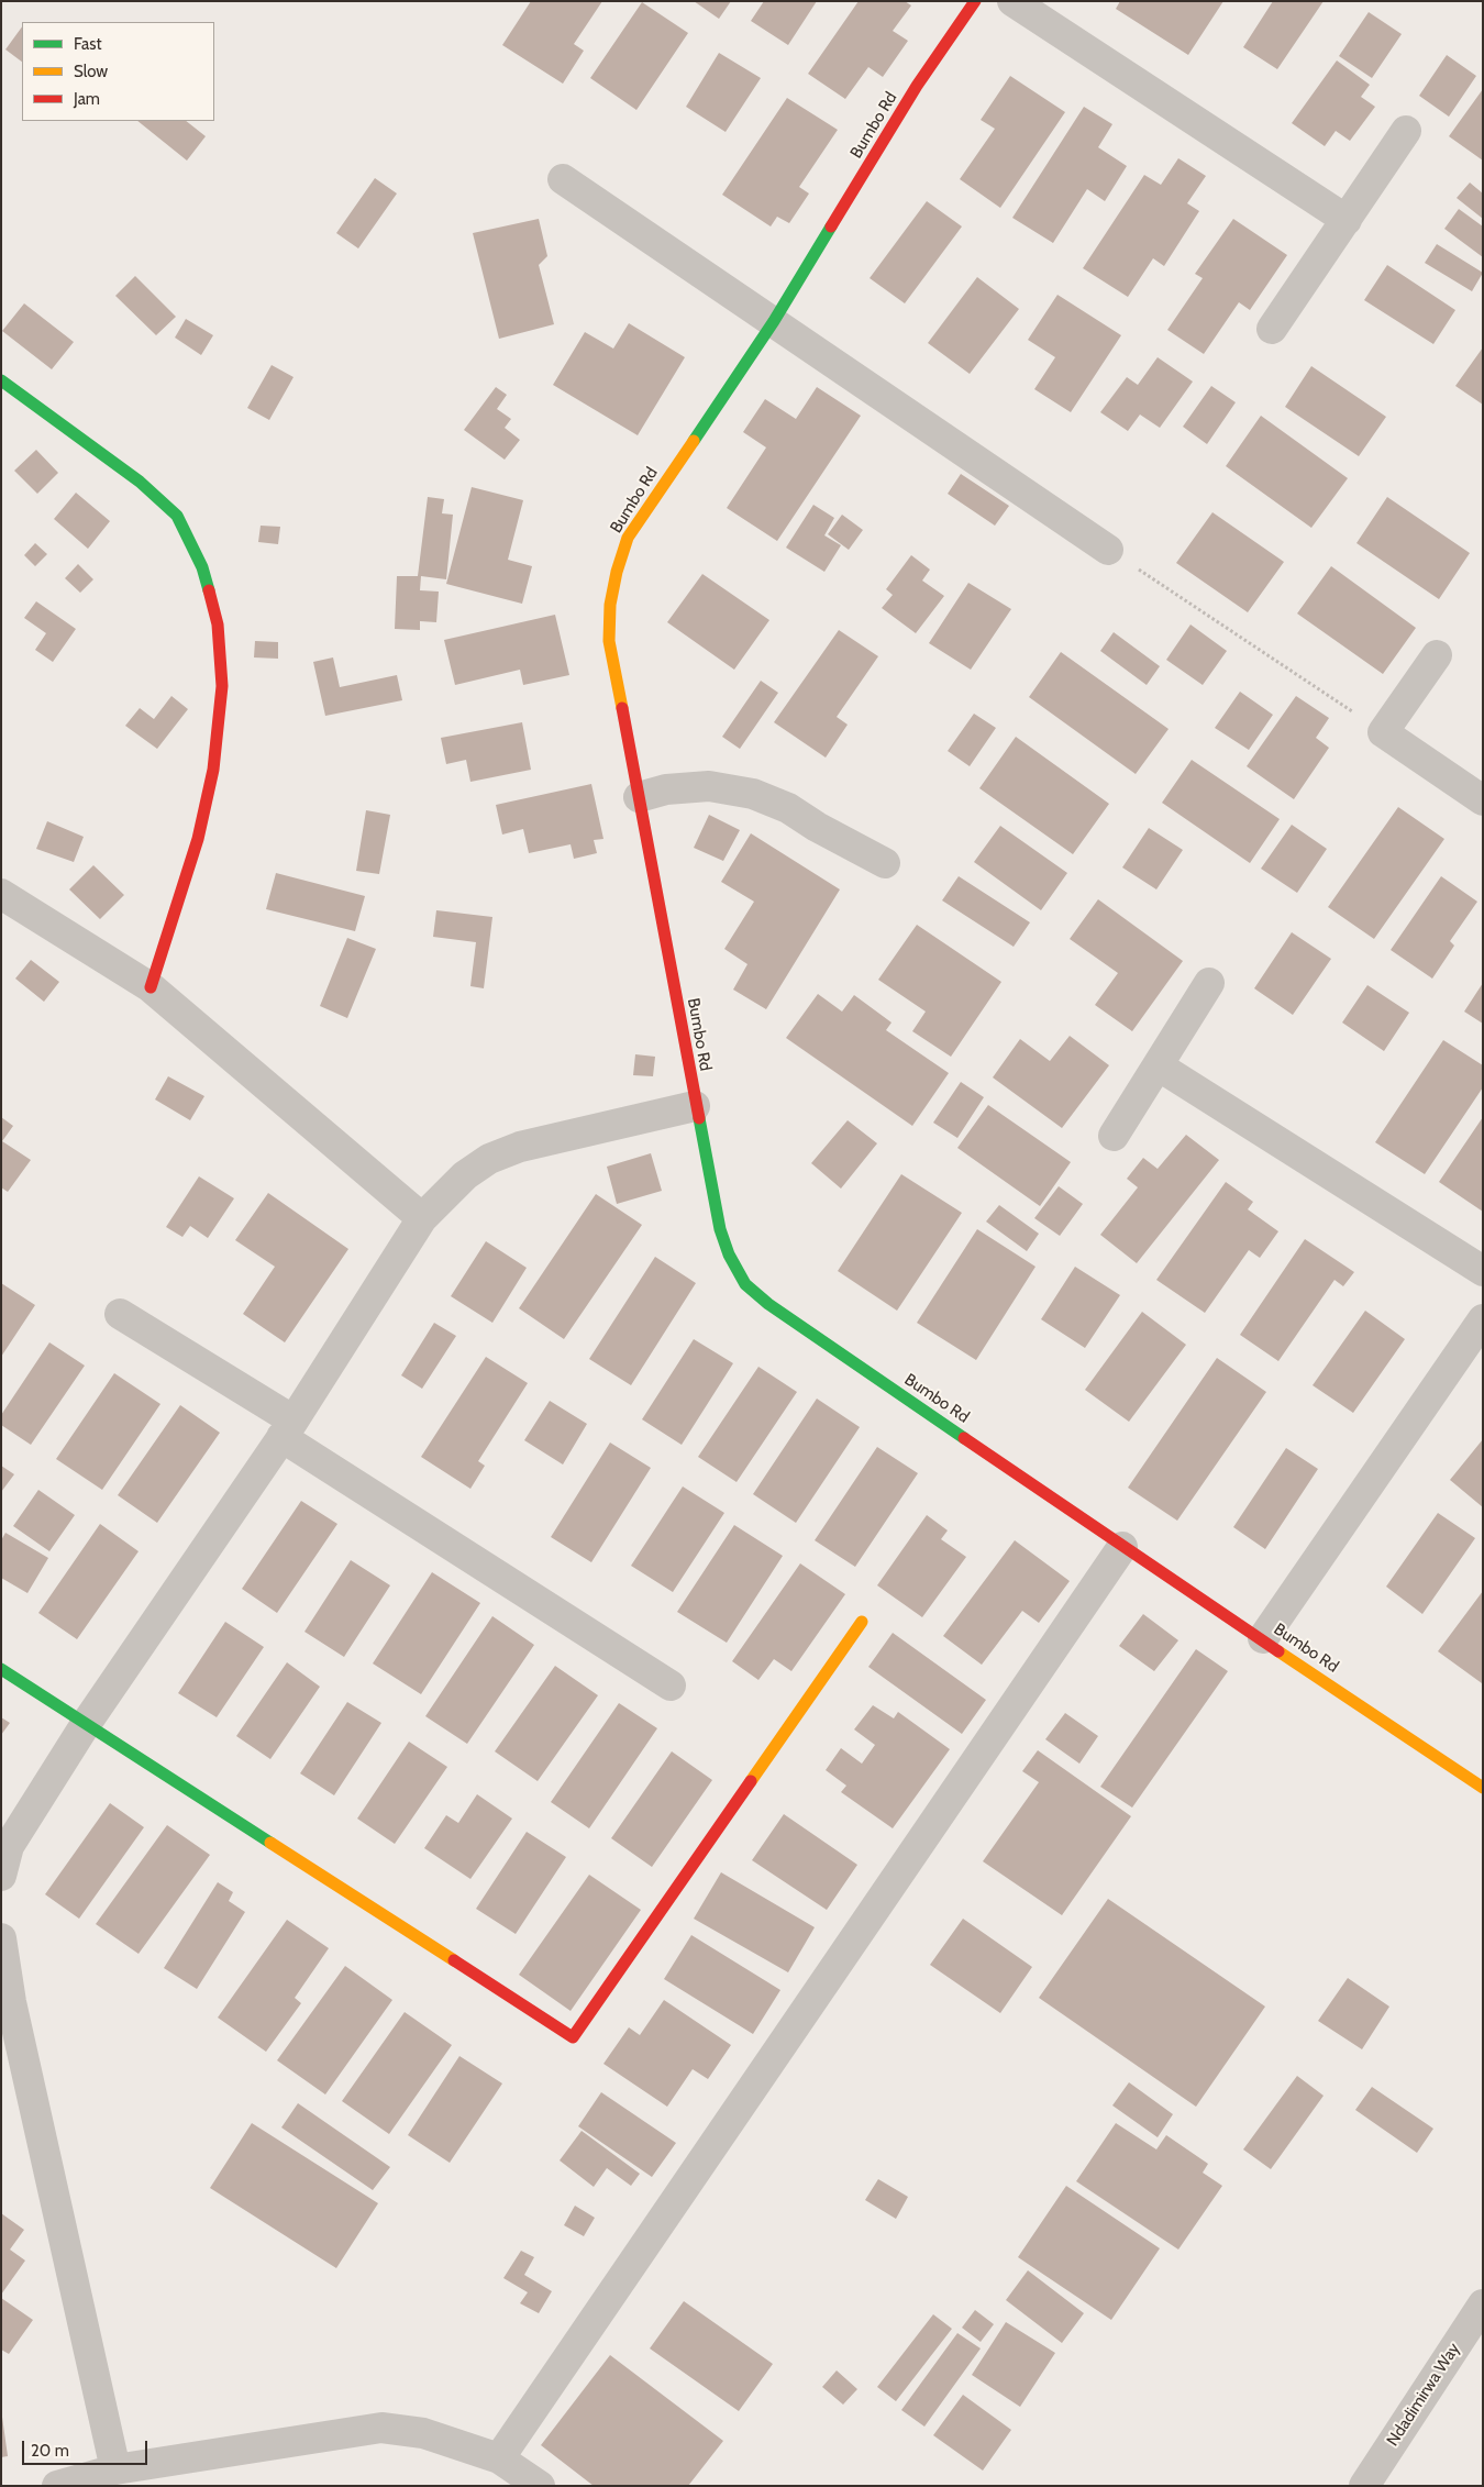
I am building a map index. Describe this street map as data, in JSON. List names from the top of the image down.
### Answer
{
  "streets": {
    "street": ["Bumbo Rd", "Ndadimirwa Way"]
  },
  "legend": ["Fast", "Slow", "Jam"],
  "scale_bar": "20 m"
}
